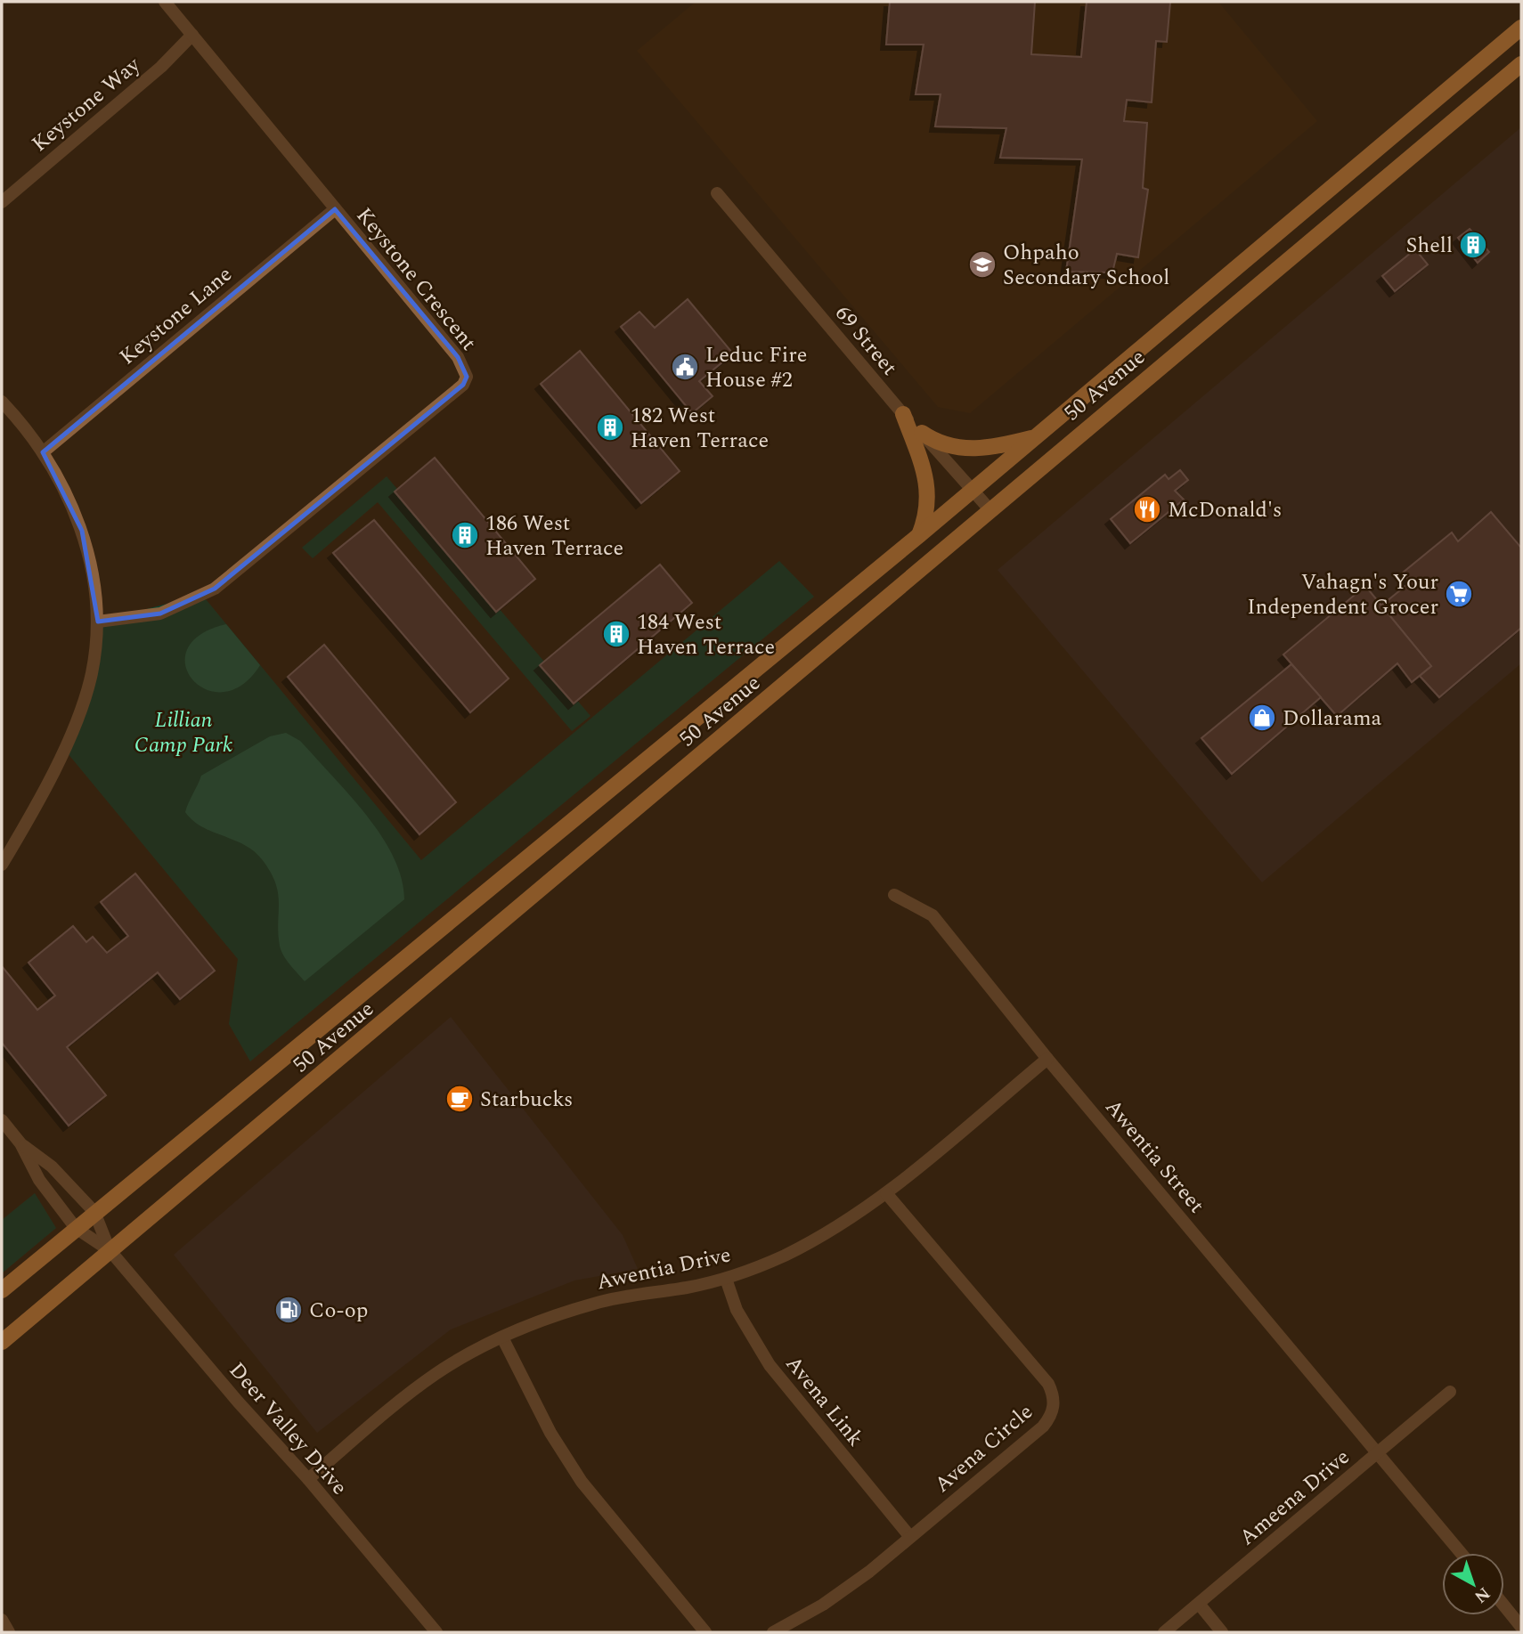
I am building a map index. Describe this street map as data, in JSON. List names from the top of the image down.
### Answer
{
  "streets": {
    "main road": ["50 Avenue"],
    "street": [
      "Keystone Way",
      "Keystone Crescent",
      "Keystone Lane",
      "69 Street",
      "Awentia Street",
      "Awentia Drive",
      "Avena Link",
      "Deer Valley Drive",
      "Avena Circle",
      "Ameena Drive"
    ]
  },
  "crossings": [
    ["Keystone Way", "Keystone Crescent"],
    ["Keystone Crescent", "Keystone Lane"],
    ["69 Street", "50 Avenue"],
    ["50 Avenue", "Deer Valley Drive"],
    ["Awentia Street", "Awentia Drive"],
    ["Awentia Street", "Ameena Drive"],
    ["Awentia Drive", "Avena Link"],
    ["Awentia Drive", "Deer Valley Drive"],
    ["Awentia Drive", "Avena Circle"],
    ["Avena Link", "Avena Circle"]
  ],
  "parks": ["Lillian Camp Park"],
  "places": {
    "building": [
      "Shell",
      "182 West Haven Terrace",
      "186 West Haven Terrace",
      "184 West Haven Terrace"
    ],
    "school or university": ["Ohpaho Secondary School"],
    "public building": ["Leduc Fire House #2"],
    "restaurant": ["McDonald's"],
    "supermarket": ["Vahagn's Your Independent Grocer"],
    "shop": ["Dollarama"],
    "cafe": ["Starbucks"],
    "fuel station": ["Co-op"]
  },
  "north": "bottom right"
}
